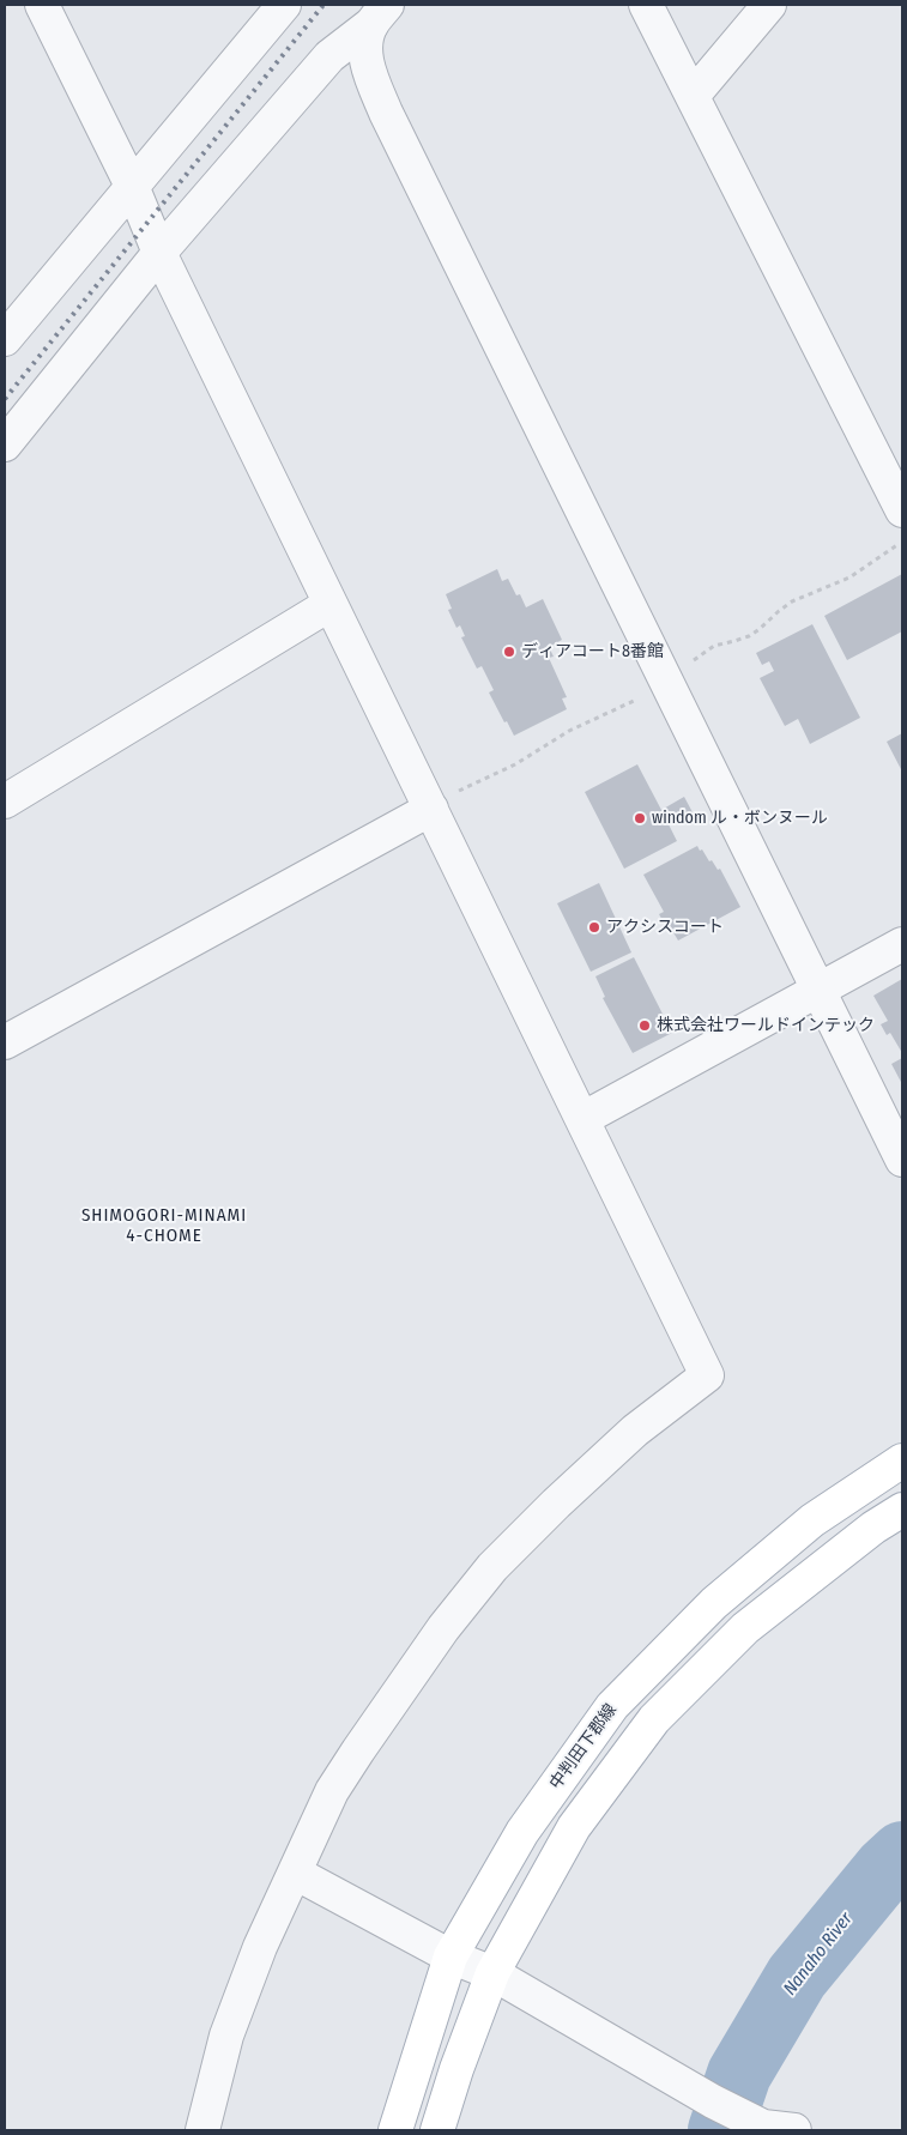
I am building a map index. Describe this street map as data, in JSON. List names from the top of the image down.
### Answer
{
  "streets": {
    "main road": ["中判田下郡線"]
  },
  "districts": ["SHIMOGORI-MINAMI 4-CHOME"],
  "water": ["Nanaho River"],
  "places": [
    "ディアコート8番館",
    "windom ル・ボンヌール",
    "アクシスコート",
    "株式会社ワールドインテック"
  ]
}
